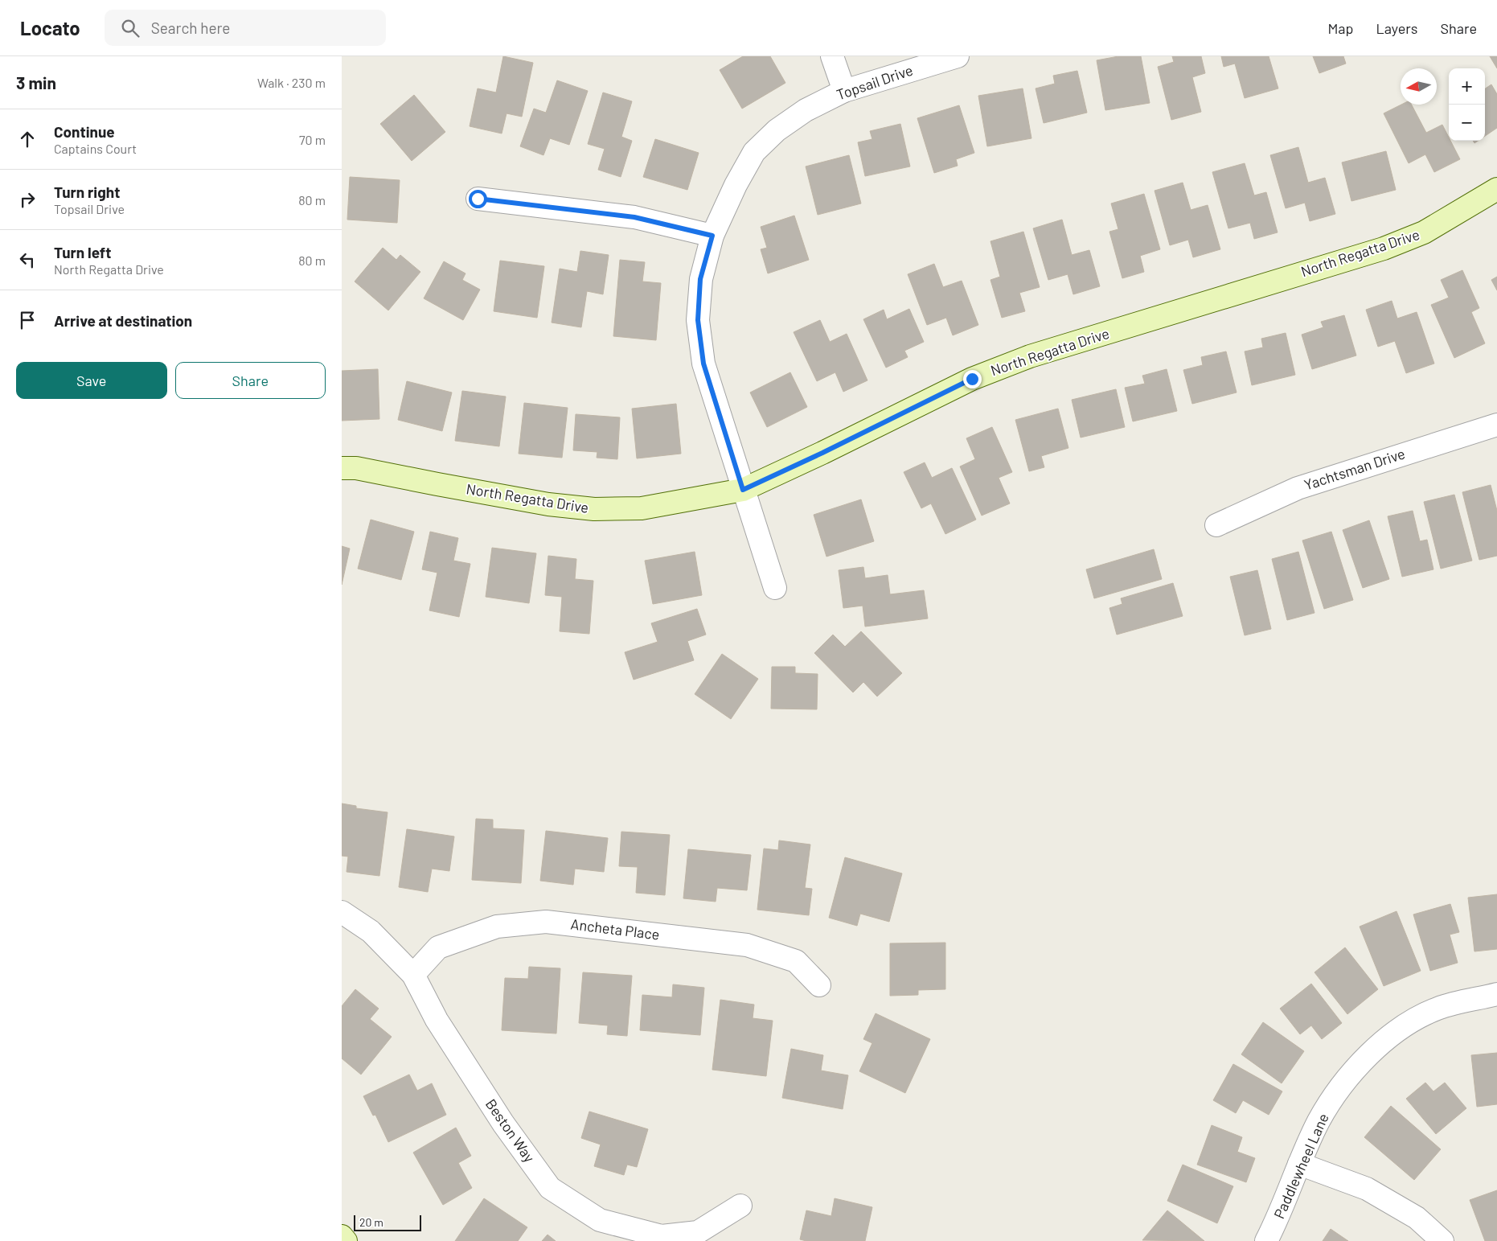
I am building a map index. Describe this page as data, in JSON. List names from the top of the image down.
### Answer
{
  "streets": {
    "street": [
      "Topsail Drive",
      "North Regatta Drive",
      "Yachtsman Drive",
      "Ancheta Place",
      "Beston Way",
      "Paddlewheel Lane"
    ]
  },
  "crossings": [
    ["Topsail Drive", "North Regatta Drive"],
    ["Ancheta Place", "Beston Way"]
  ],
  "scale_bar": "20 m",
  "north": "left",
  "page": {
    "header": "Locato",
    "search": "Search here",
    "nav": ["Map", "Layers", "Share"],
    "heading": ["3 min", "Walk · 230 m"],
    "map_buttons": ["+", "−"],
    "list": [
      ["Continue", "Captains Court", "70 m"],
      ["Turn right", "Topsail Drive", "80 m"],
      ["Turn left", "North Regatta Drive", "80 m"],
      "Arrive at destination"
    ],
    "buttons": ["Save", "Share"],
    "scale": "20 m"
  }
}
